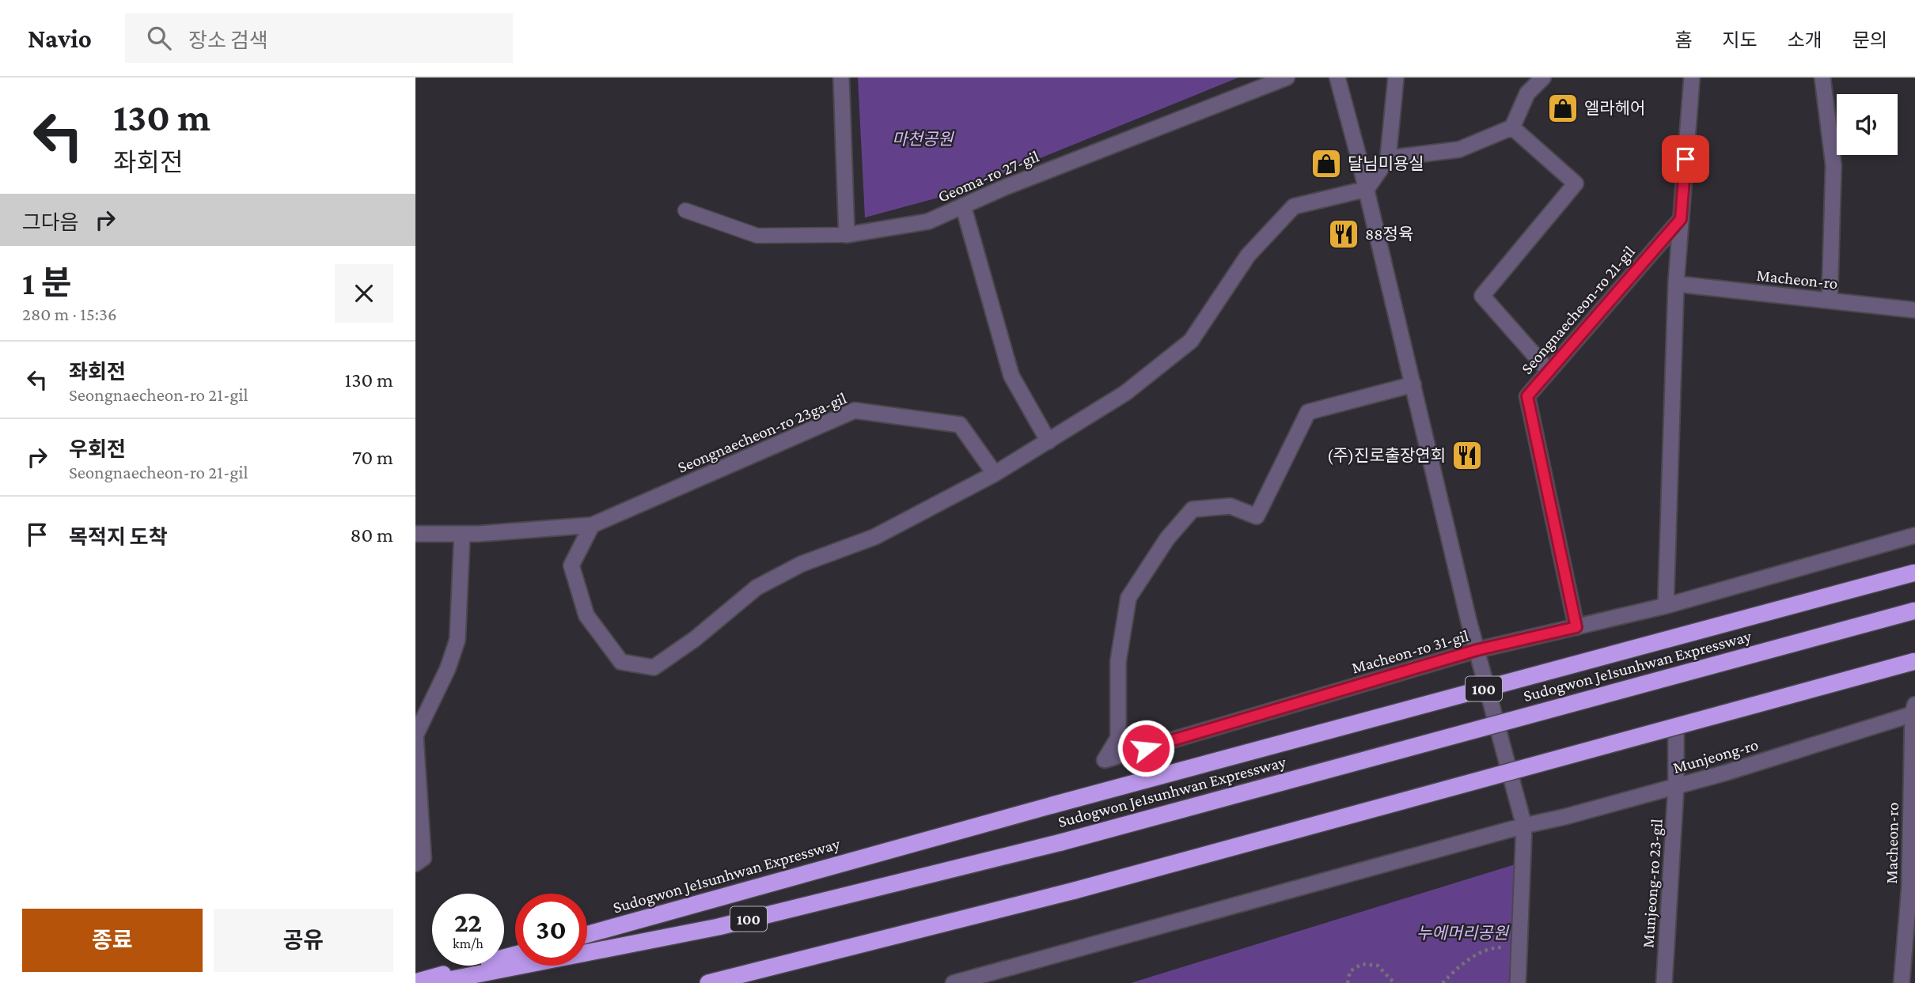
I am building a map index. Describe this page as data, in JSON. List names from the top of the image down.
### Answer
{
  "streets": {
    "highway": ["Sudogwon Je1sunhwan Expressway", "100"],
    "street": [
      "Geoma-ro 27-gil",
      "Macheon-ro",
      "Seongnaecheon-ro 21-gil",
      "Seongnaecheon-ro 23ga-gil",
      "Macheon-ro 31-gil",
      "Munjeong-ro",
      "Munjeong-ro 23-gil"
    ]
  },
  "crossings": [
    ["Macheon-ro", "Munjeong-ro"],
    ["Seongnaecheon-ro 21-gil", "Macheon-ro 31-gil"],
    ["Munjeong-ro", "Munjeong-ro 23-gil"]
  ],
  "parks": ["마천공원", "누에머리공원"],
  "places": {
    "shop": ["엘라헤어", "달님미용실"],
    "restaurant": ["88정육", "(주)진로출장연회"]
  },
  "page": {
    "header": "Navio",
    "search": "장소 검색",
    "nav": [
      "홈",
      "지도",
      "소개",
      "문의"
    ],
    "turn": ["130 m", "좌회전"],
    "then": "그다음",
    "heading": ["1 분", "280 m · 15:36"],
    "list": [
      {
        "name": "좌회전",
        "note": "Seongnaecheon-ro 21-gil",
        "value": "130 m"
      },
      {
        "name": "우회전",
        "note": "Seongnaecheon-ro 21-gil",
        "value": "70 m"
      },
      {
        "name": "목적지 도착",
        "value": "80 m"
      }
    ],
    "speed": "22 km/h",
    "limit": "30",
    "buttons": ["종료", "공유"]
  }
}
